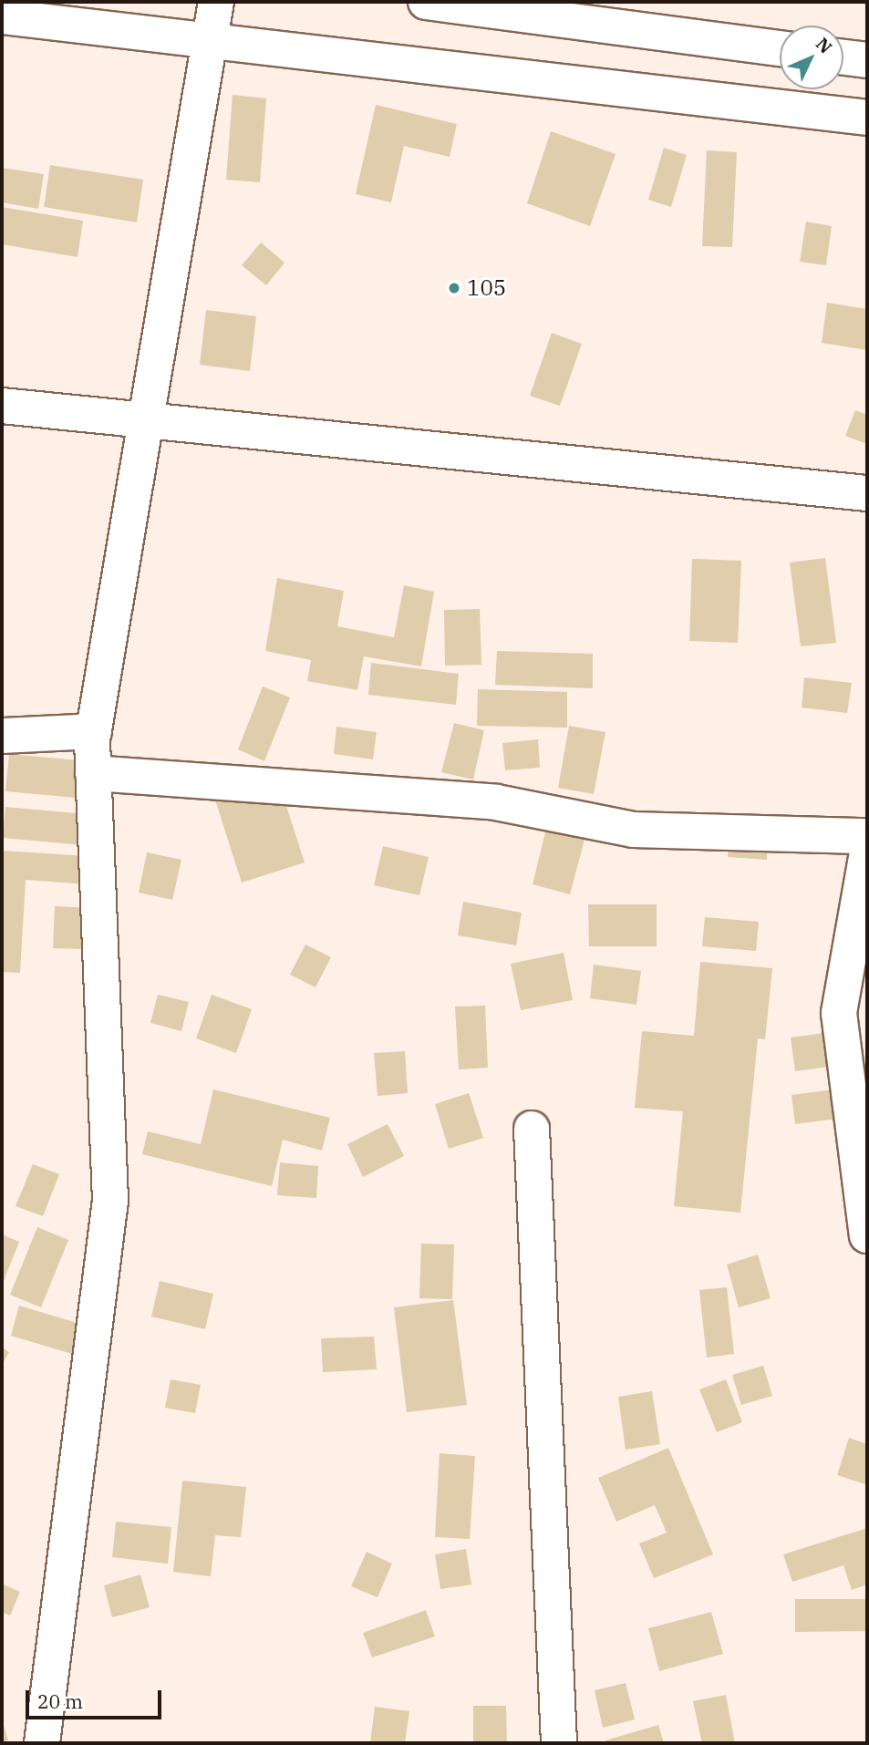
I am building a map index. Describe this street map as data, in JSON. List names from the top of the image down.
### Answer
{
  "places": ["105"],
  "scale_bar": "20 m",
  "north": "top right"
}
